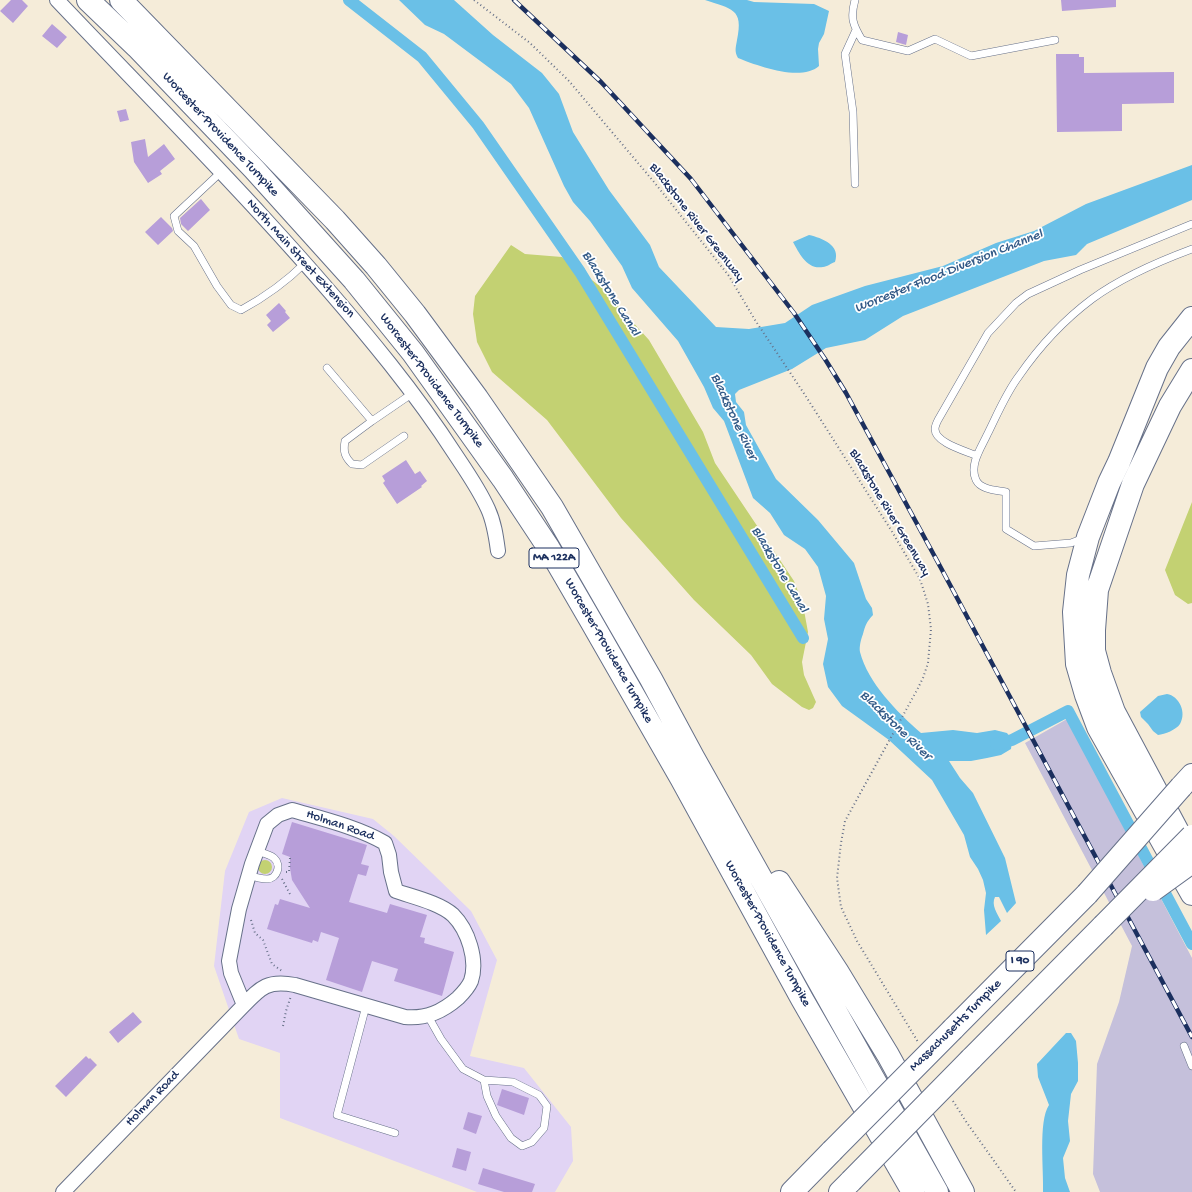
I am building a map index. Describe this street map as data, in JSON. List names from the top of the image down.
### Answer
{
  "streets": {
    "highway": [
      "Worcester-Providence Turnpike",
      "MA 122A",
      "I 90",
      "Massachusetts Turnpike"
    ],
    "street": ["North Main Street Extension", "Holman Road"],
    "path": ["Blackstone River Greenway"]
  },
  "water": ["Worcester Flood Diversion Channel", "Blackstone Canal", "Blackstone River"]
}
